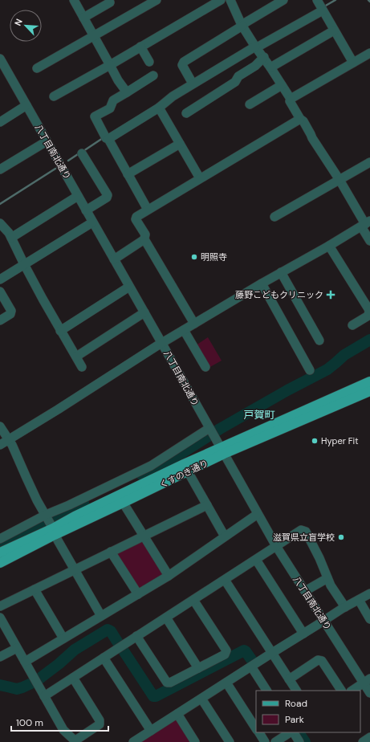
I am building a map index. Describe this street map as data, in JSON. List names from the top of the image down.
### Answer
{
  "streets": {
    "main road": ["くすのき通り"],
    "street": ["八丁目南北通り"]
  },
  "crossings": [
    ["八丁目南北通り", "くすのき通り"]
  ],
  "districts": ["戸賀町"],
  "places": {
    "other": ["明照寺", "Hyper Fit", "滋賀県立盲学校"],
    "health": ["藤野こどもクリニック"]
  },
  "legend": ["Road", "Park"],
  "scale_bar": "100 m",
  "north": "top left"
}
